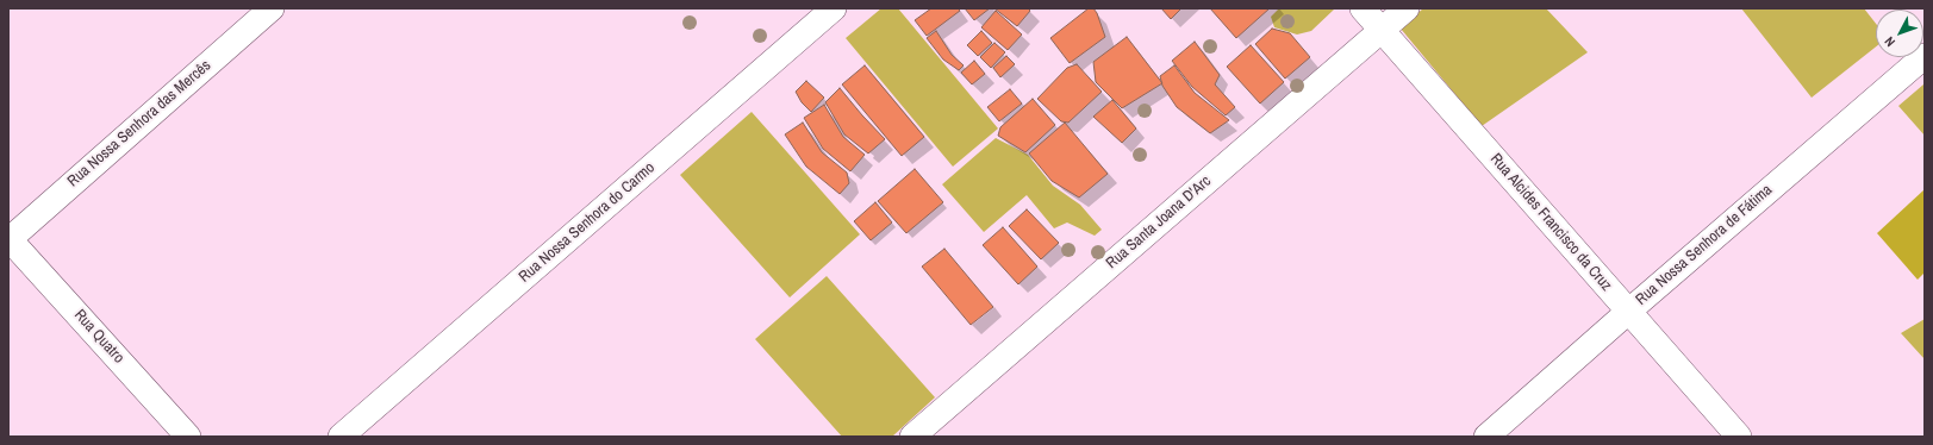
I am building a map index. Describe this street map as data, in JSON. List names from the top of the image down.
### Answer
{
  "streets": {
    "street": [
      "Rua Nossa Senhora das Mercês",
      "Rua Nossa Senhora do Carmo",
      "Rua Santa Joana D'Arc",
      "Rua Alcides Francisco da Cruz",
      "Rua Nossa Senhora de Fátima",
      "Rua Quatro"
    ]
  },
  "crossings": [
    ["Rua Nossa Senhora das Mercês", "Rua Quatro"],
    ["Rua Santa Joana D'Arc", "Rua Alcides Francisco da Cruz"],
    ["Rua Alcides Francisco da Cruz", "Rua Nossa Senhora de Fátima"]
  ],
  "north": "bottom left"
}
